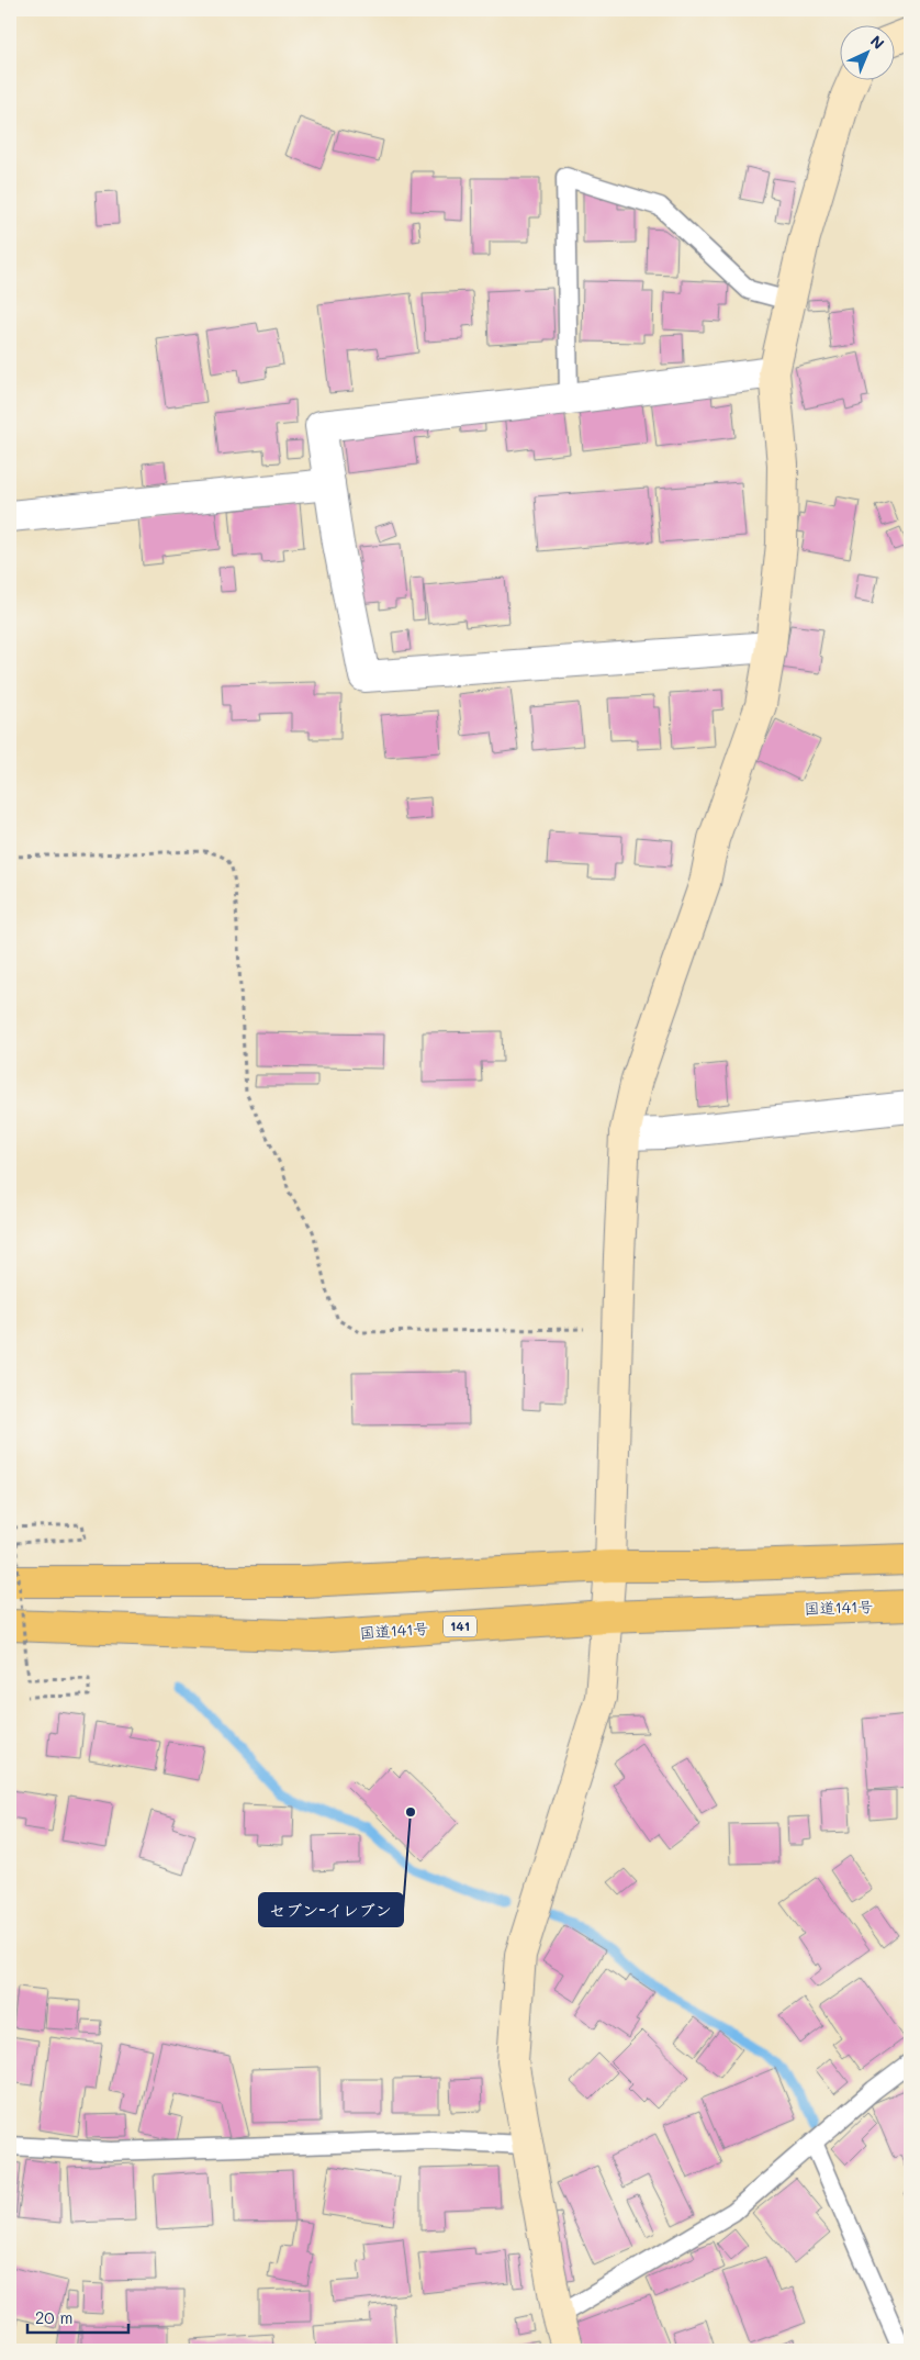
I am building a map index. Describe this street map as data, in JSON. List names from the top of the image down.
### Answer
{
  "streets": {
    "highway": ["国道141号", "141"]
  },
  "places": ["セブン-イレブン"],
  "scale_bar": "20 m",
  "north": "top right"
}
